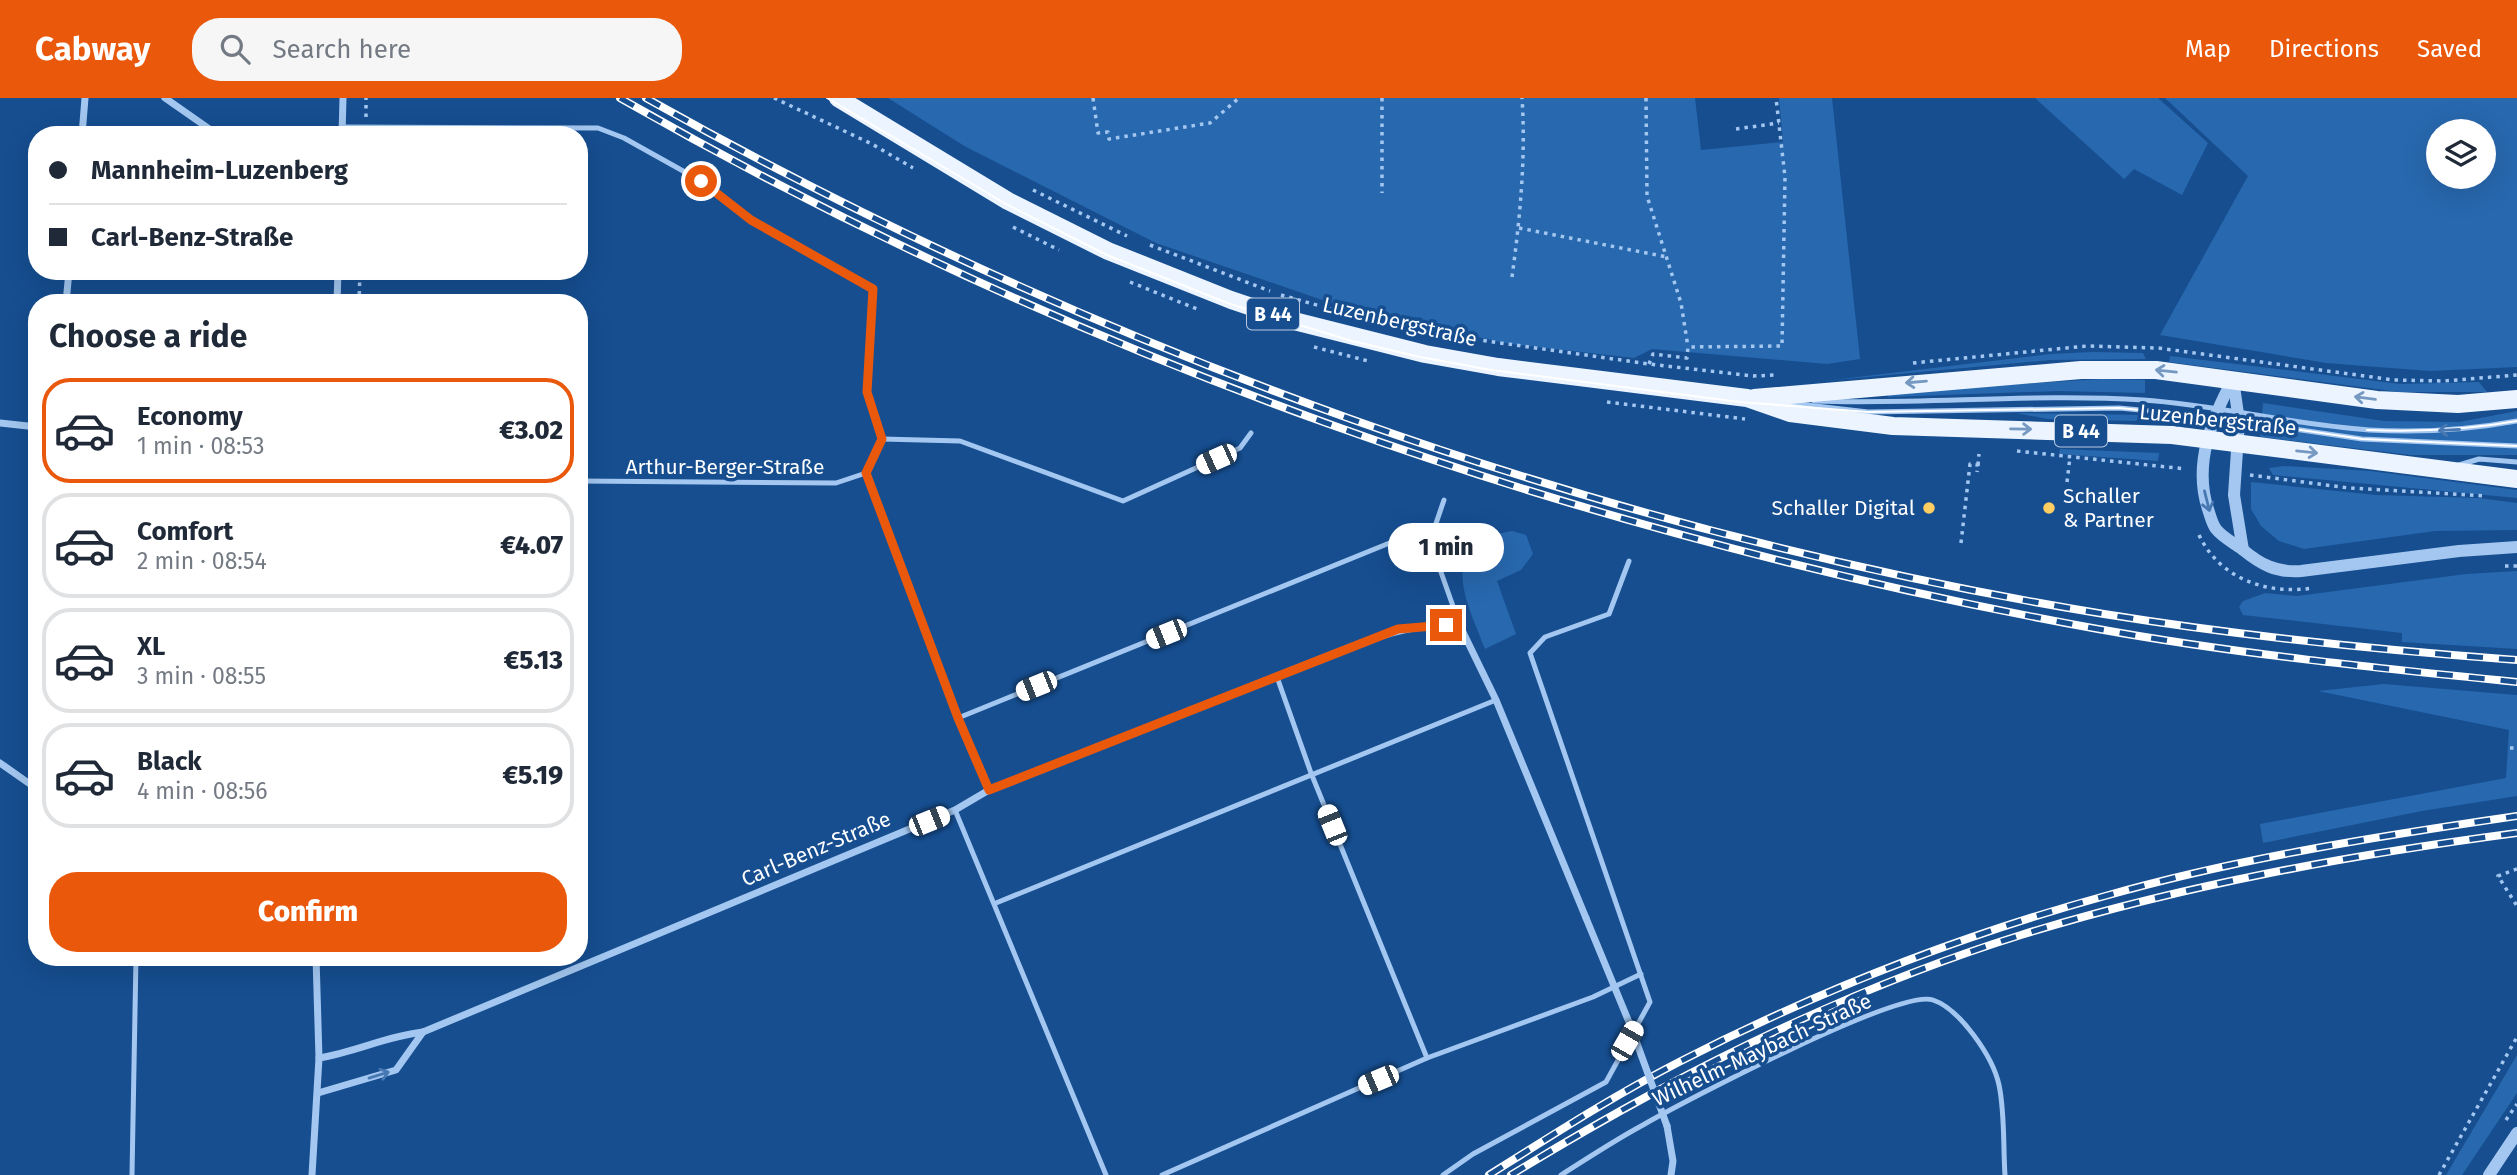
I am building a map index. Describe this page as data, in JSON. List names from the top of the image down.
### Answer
{
  "streets": {
    "main road": ["B 44", "Luzenbergstraße"],
    "street": ["Carl-Benz-Straße"],
    "lane": ["Arthur-Berger-Straße", "Wilhelm-Maybach-Straße"]
  },
  "places": ["Schaller Digital", "Schaller & Partner"],
  "page": {
    "header": "Cabway",
    "search": "Search here",
    "nav": ["Map", "Directions", "Saved"],
    "banner": ["Mannheim-Luzenberg", "Carl-Benz-Straße"],
    "heading": "Choose a ride",
    "list": [
      {
        "name": "Economy",
        "note": "1 min · 08:53",
        "value": "€3.02"
      },
      {
        "name": "Comfort",
        "note": "2 min · 08:54",
        "value": "€4.07"
      },
      {
        "name": "XL",
        "note": "3 min · 08:55",
        "value": "€5.13"
      },
      {
        "name": "Black",
        "note": "4 min · 08:56",
        "value": "€5.19"
      }
    ],
    "bubble": "1 min",
    "buttons": "Confirm"
  }
}
